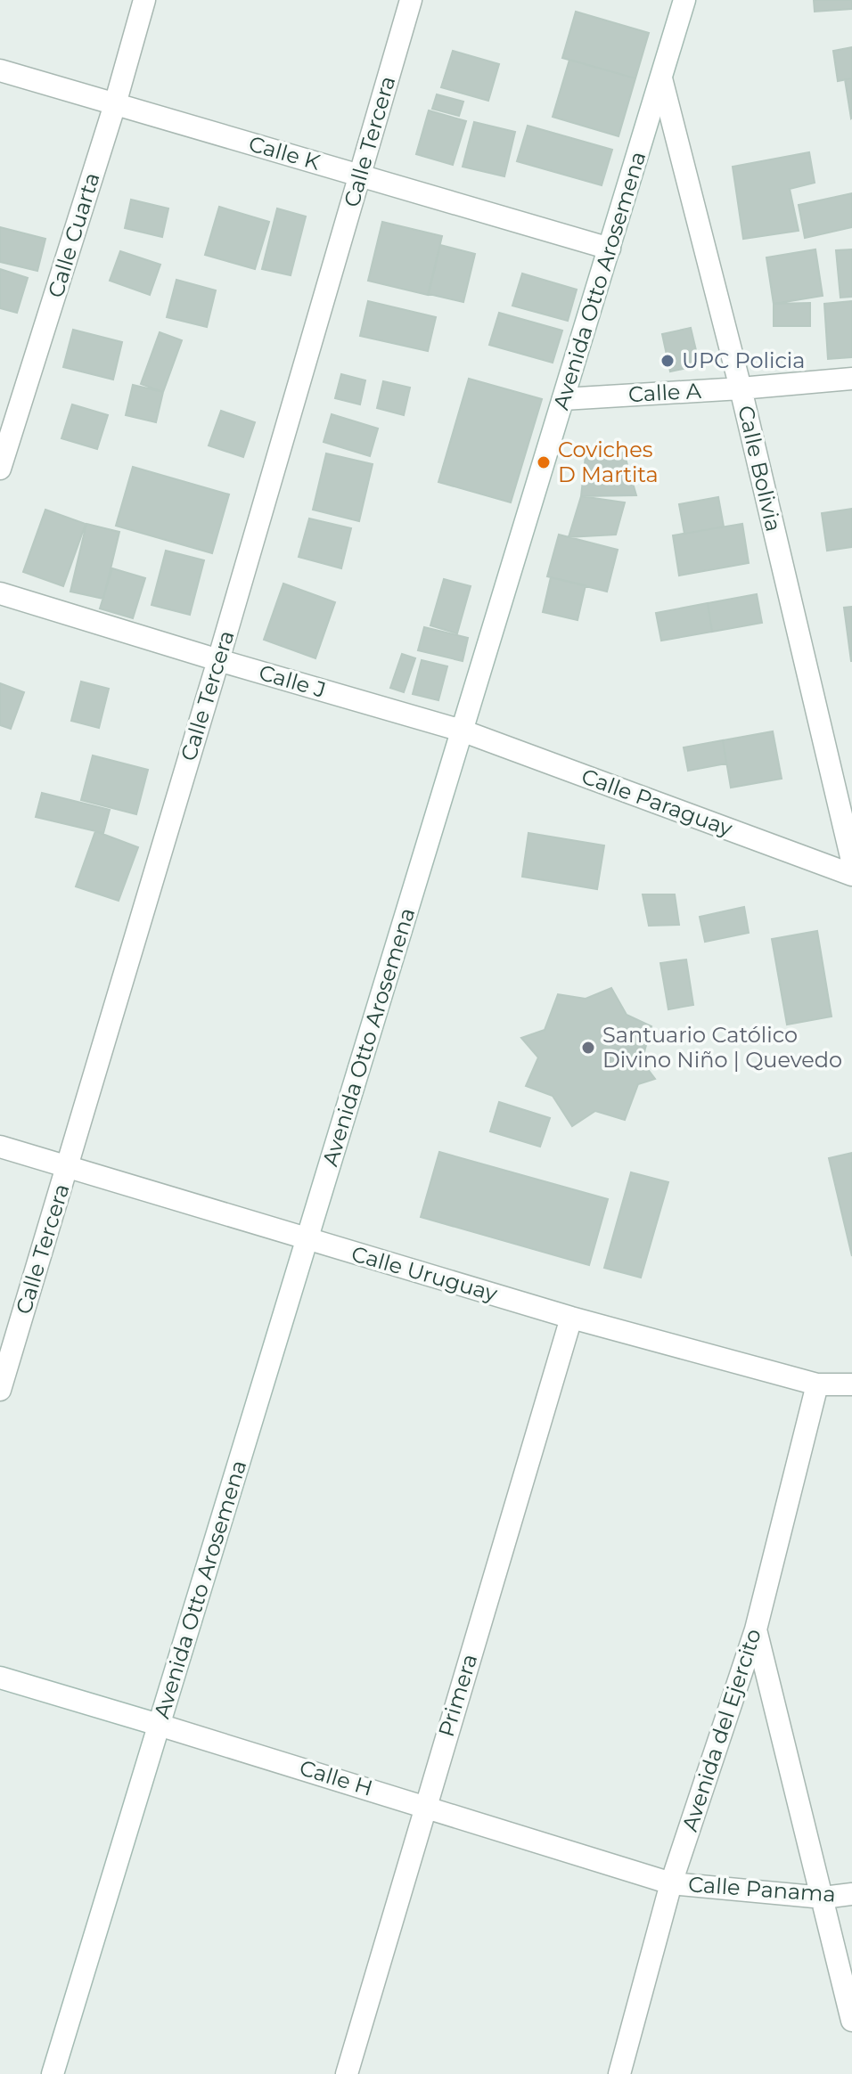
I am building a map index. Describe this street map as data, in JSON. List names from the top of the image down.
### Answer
{
  "streets": {
    "street": [
      "Calle Tercera",
      "Calle K",
      "Calle Cuarta",
      "Avenida Otto Arosemena",
      "Calle A",
      "Calle Bolivia",
      "Calle J",
      "Calle Paraguay",
      "Calle Uruguay",
      "Primera",
      "Avenida del Ejercito",
      "Calle H",
      "Calle Panama"
    ]
  },
  "crossings": [
    ["Calle Tercera", "Calle K"],
    ["Calle Tercera", "Calle J"],
    ["Calle Tercera", "Calle Uruguay"],
    ["Calle K", "Calle Cuarta"],
    ["Calle K", "Avenida Otto Arosemena"],
    ["Avenida Otto Arosemena", "Calle A"],
    ["Avenida Otto Arosemena", "Calle Bolivia"],
    ["Avenida Otto Arosemena", "Calle J"],
    ["Avenida Otto Arosemena", "Calle Paraguay"],
    ["Avenida Otto Arosemena", "Calle Uruguay"],
    ["Avenida Otto Arosemena", "Calle H"],
    ["Calle A", "Calle Bolivia"],
    ["Calle J", "Calle Paraguay"],
    ["Calle Uruguay", "Primera"],
    ["Calle Uruguay", "Avenida del Ejercito"],
    ["Primera", "Calle H"],
    ["Avenida del Ejercito", "Calle H"],
    ["Avenida del Ejercito", "Calle Panama"],
    ["Calle H", "Calle Panama"]
  ],
  "places": ["UPC Policia", "Coviches D Martita", "Santuario Católico Divino Niño | Quevedo"]
}
